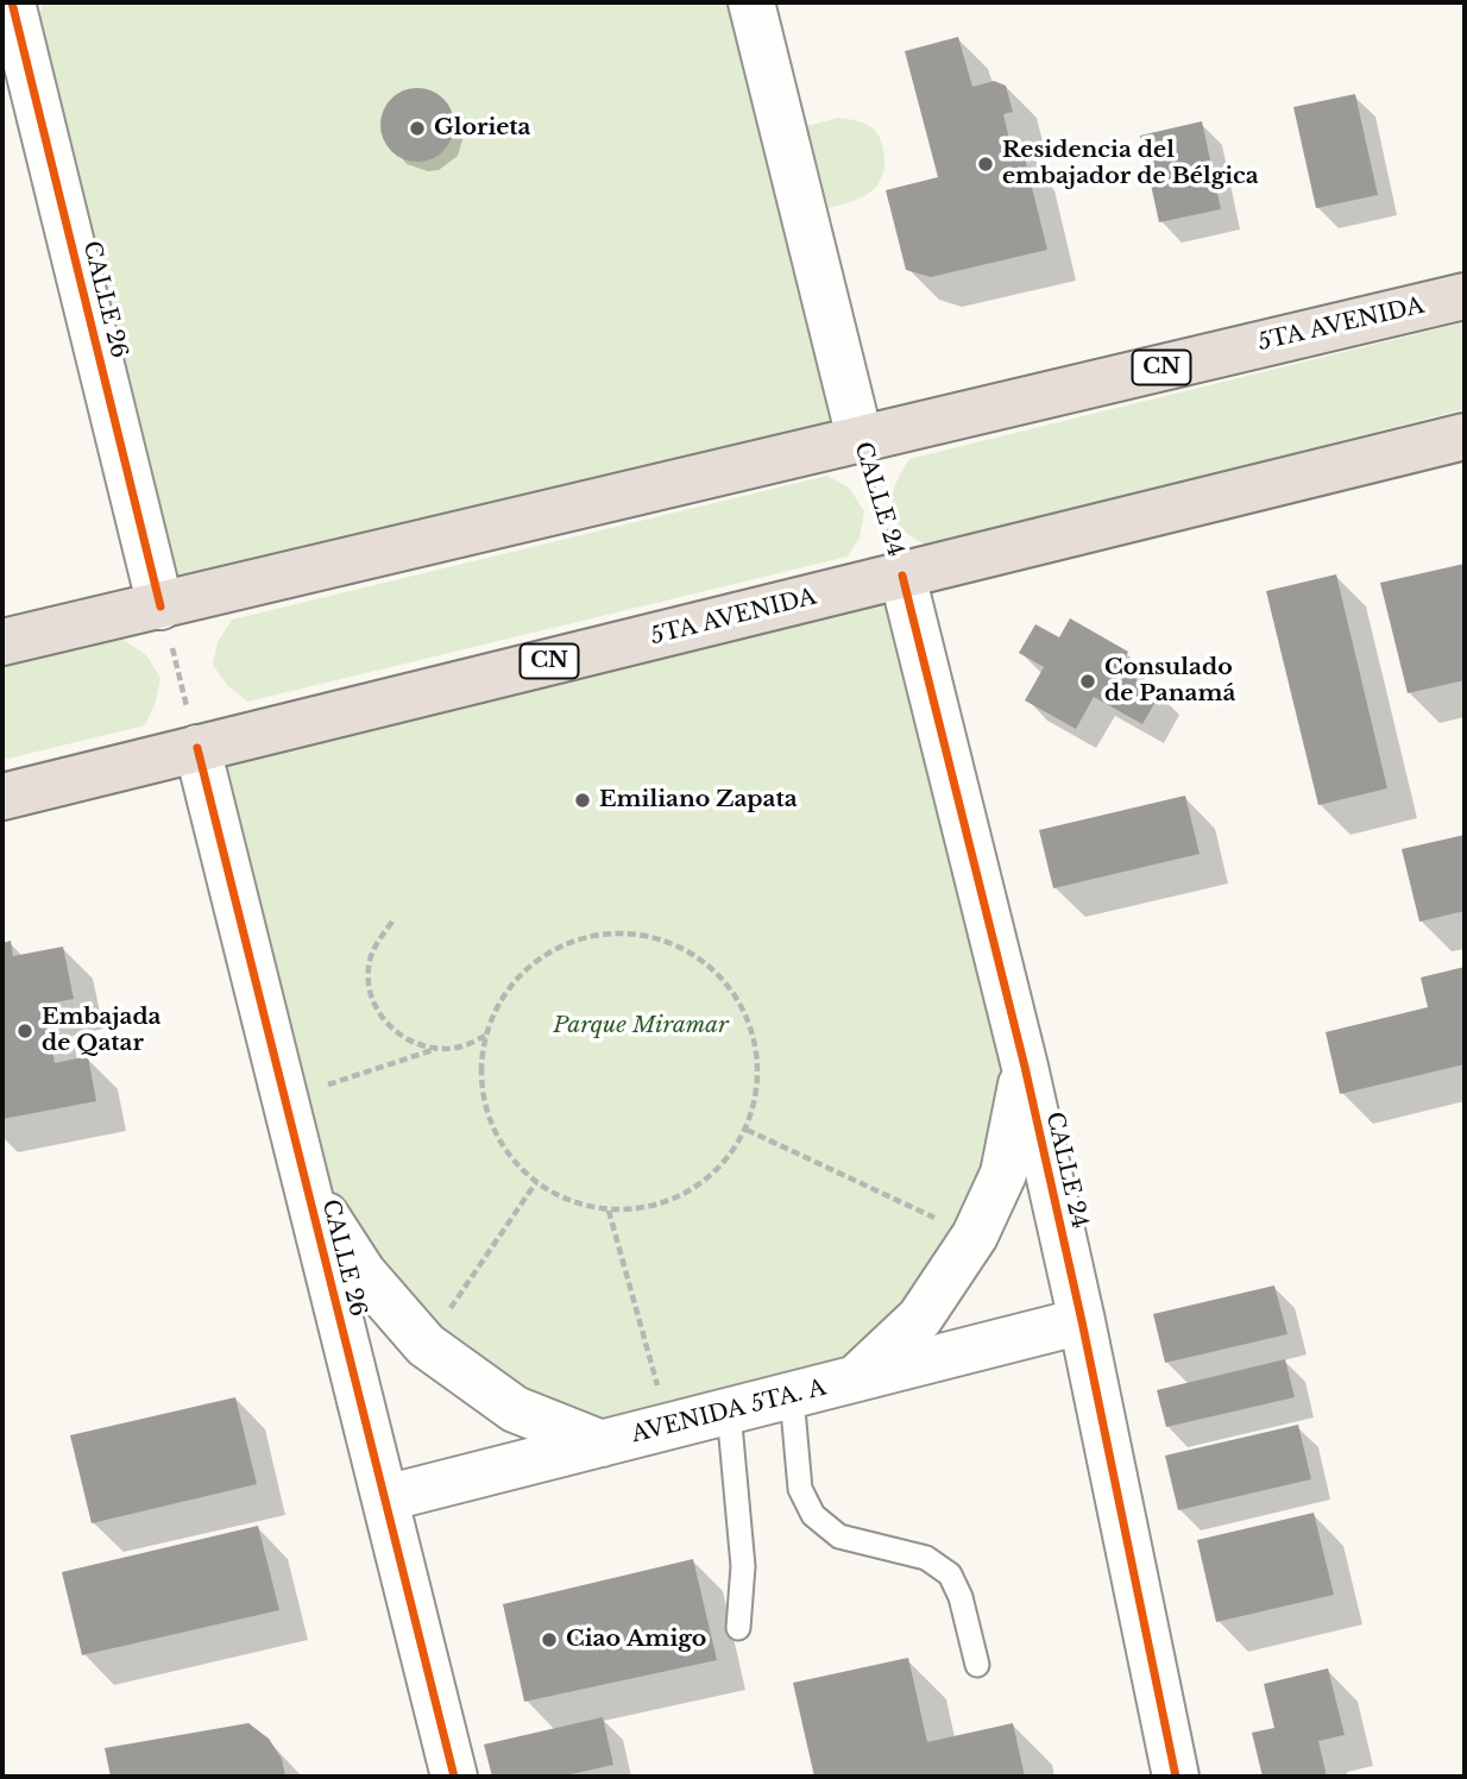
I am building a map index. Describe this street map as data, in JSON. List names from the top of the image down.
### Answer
{
  "streets": {
    "highway": ["5TA AVENIDA", "CN"],
    "street": ["CALLE 26", "CALLE 24", "AVENIDA 5TA. A"]
  },
  "crossings": [
    ["CALLE 26", "5TA AVENIDA"],
    ["CALLE 26", "AVENIDA 5TA. A"],
    ["5TA AVENIDA", "CALLE 24"],
    ["CALLE 24", "AVENIDA 5TA. A"]
  ],
  "parks": ["Parque Miramar"],
  "places": [
    "Glorieta",
    "Residencia del embajador de Bélgica",
    "Consulado de Panamá",
    "Emiliano Zapata",
    "Embajada de Qatar",
    "Ciao Amigo"
  ]
}
